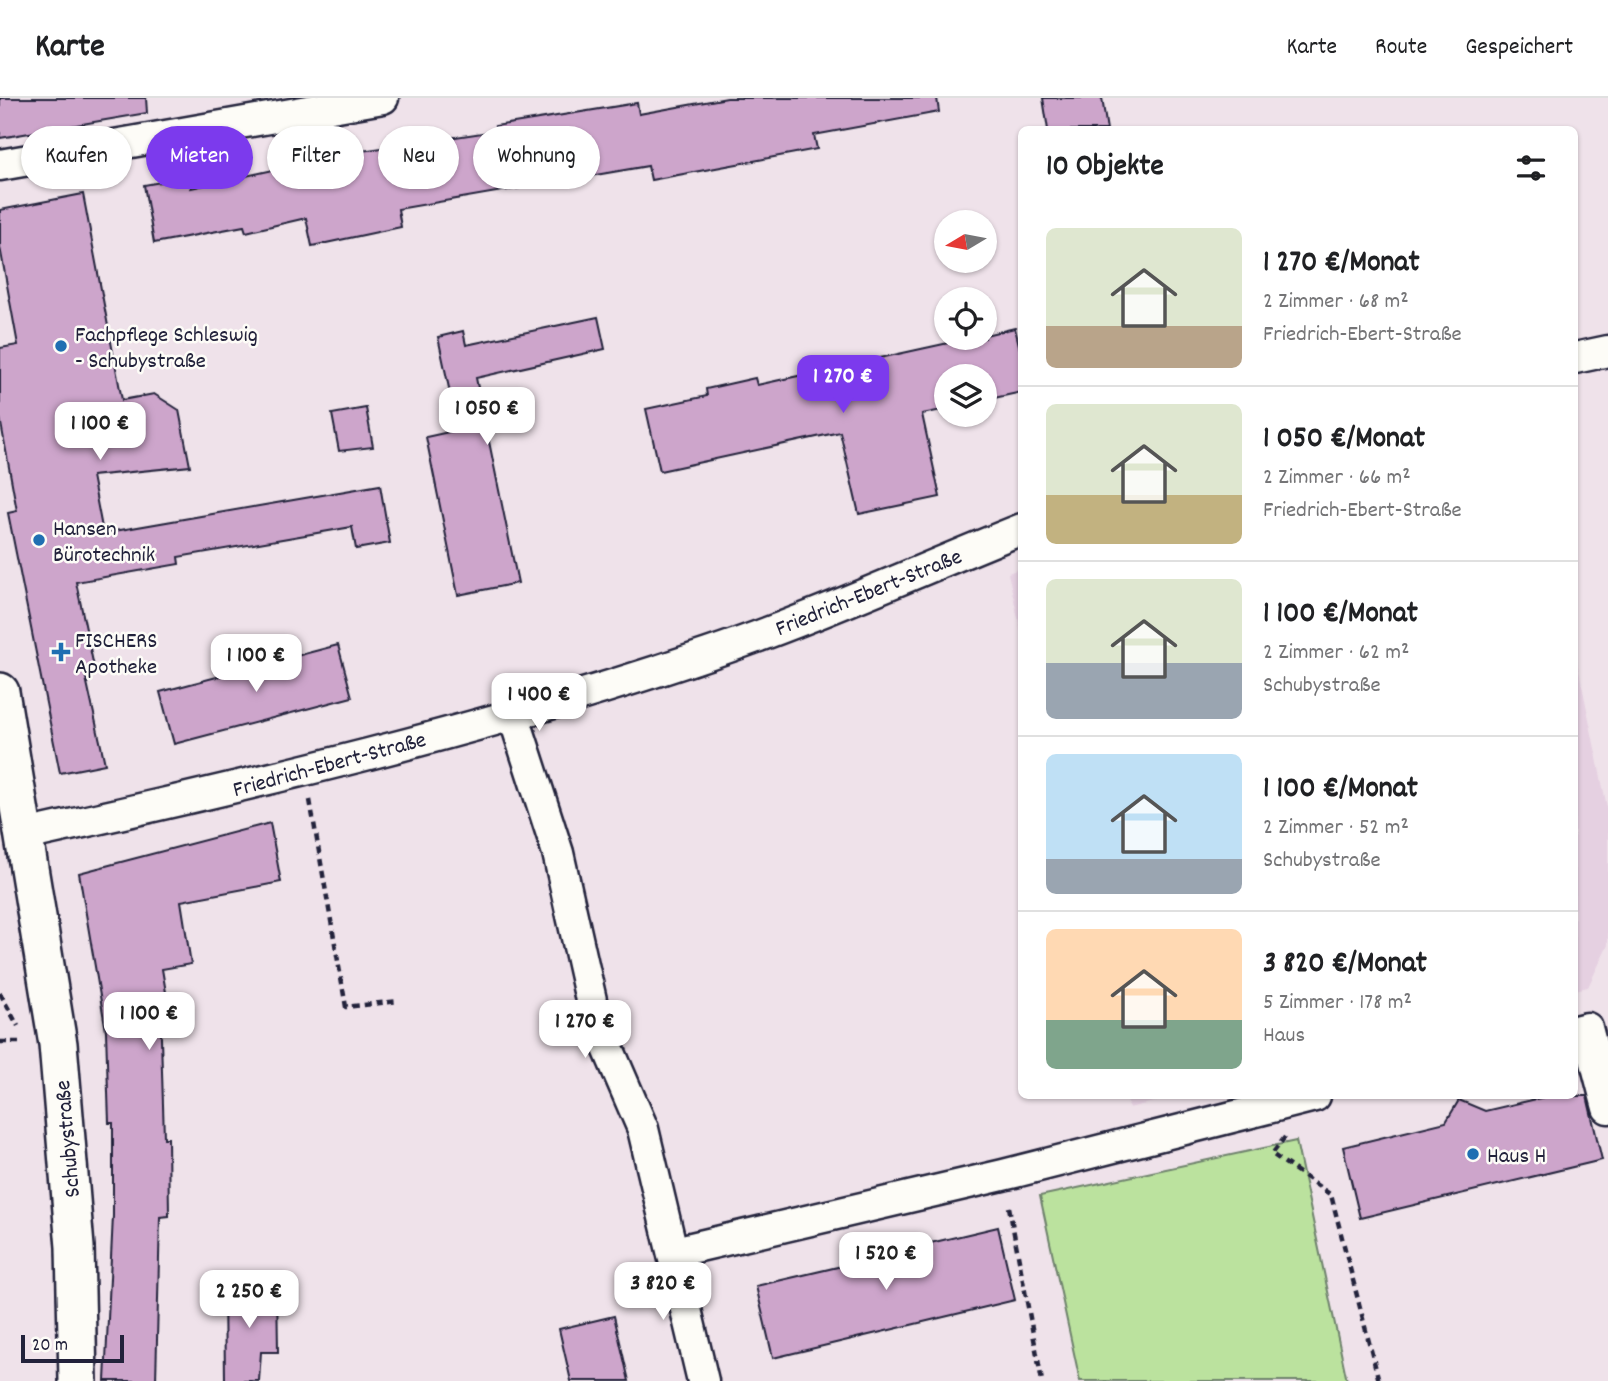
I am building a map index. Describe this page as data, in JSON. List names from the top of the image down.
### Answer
{
  "streets": {
    "street": ["Friedrich-Ebert-Straße", "Schubystraße"]
  },
  "crossings": [
    ["Friedrich-Ebert-Straße", "Schubystraße"]
  ],
  "places": {
    "other": ["Fachpflege Schleswig - Schubystraße", "Hansen Bürotechnik", "Haus H"],
    "health": ["FISCHERS Apotheke"]
  },
  "scale_bar": "20 m",
  "north": "left",
  "page": {
    "header": "Karte",
    "nav": ["Karte", "Route", "Gespeichert"],
    "chip": [
      "Kaufen",
      "Mieten",
      "Filter",
      "Neu",
      "Wohnung"
    ],
    "heading": "10 Objekte",
    "list": [
      {
        "name": "1 270 €/Monat",
        "note": "2 Zimmer · 68 m² · Friedrich-Ebert-Straße"
      },
      {
        "name": "1 050 €/Monat",
        "note": "2 Zimmer · 66 m² · Friedrich-Ebert-Straße"
      },
      {
        "name": "1 100 €/Monat",
        "note": "2 Zimmer · 62 m² · Schubystraße"
      },
      {
        "name": "1 100 €/Monat",
        "note": "2 Zimmer · 52 m² · Schubystraße"
      },
      {
        "name": "3 820 €/Monat",
        "note": "5 Zimmer · 178 m² · Haus"
      }
    ],
    "price": [
      "1 270 €",
      "1 050 €",
      "1 100 €",
      "1 100 €",
      "1 400 €",
      "1 100 €",
      "1 270 €",
      "1 520 €",
      "3 820 €",
      "2 250 €"
    ],
    "scale": "20 m"
  }
}
